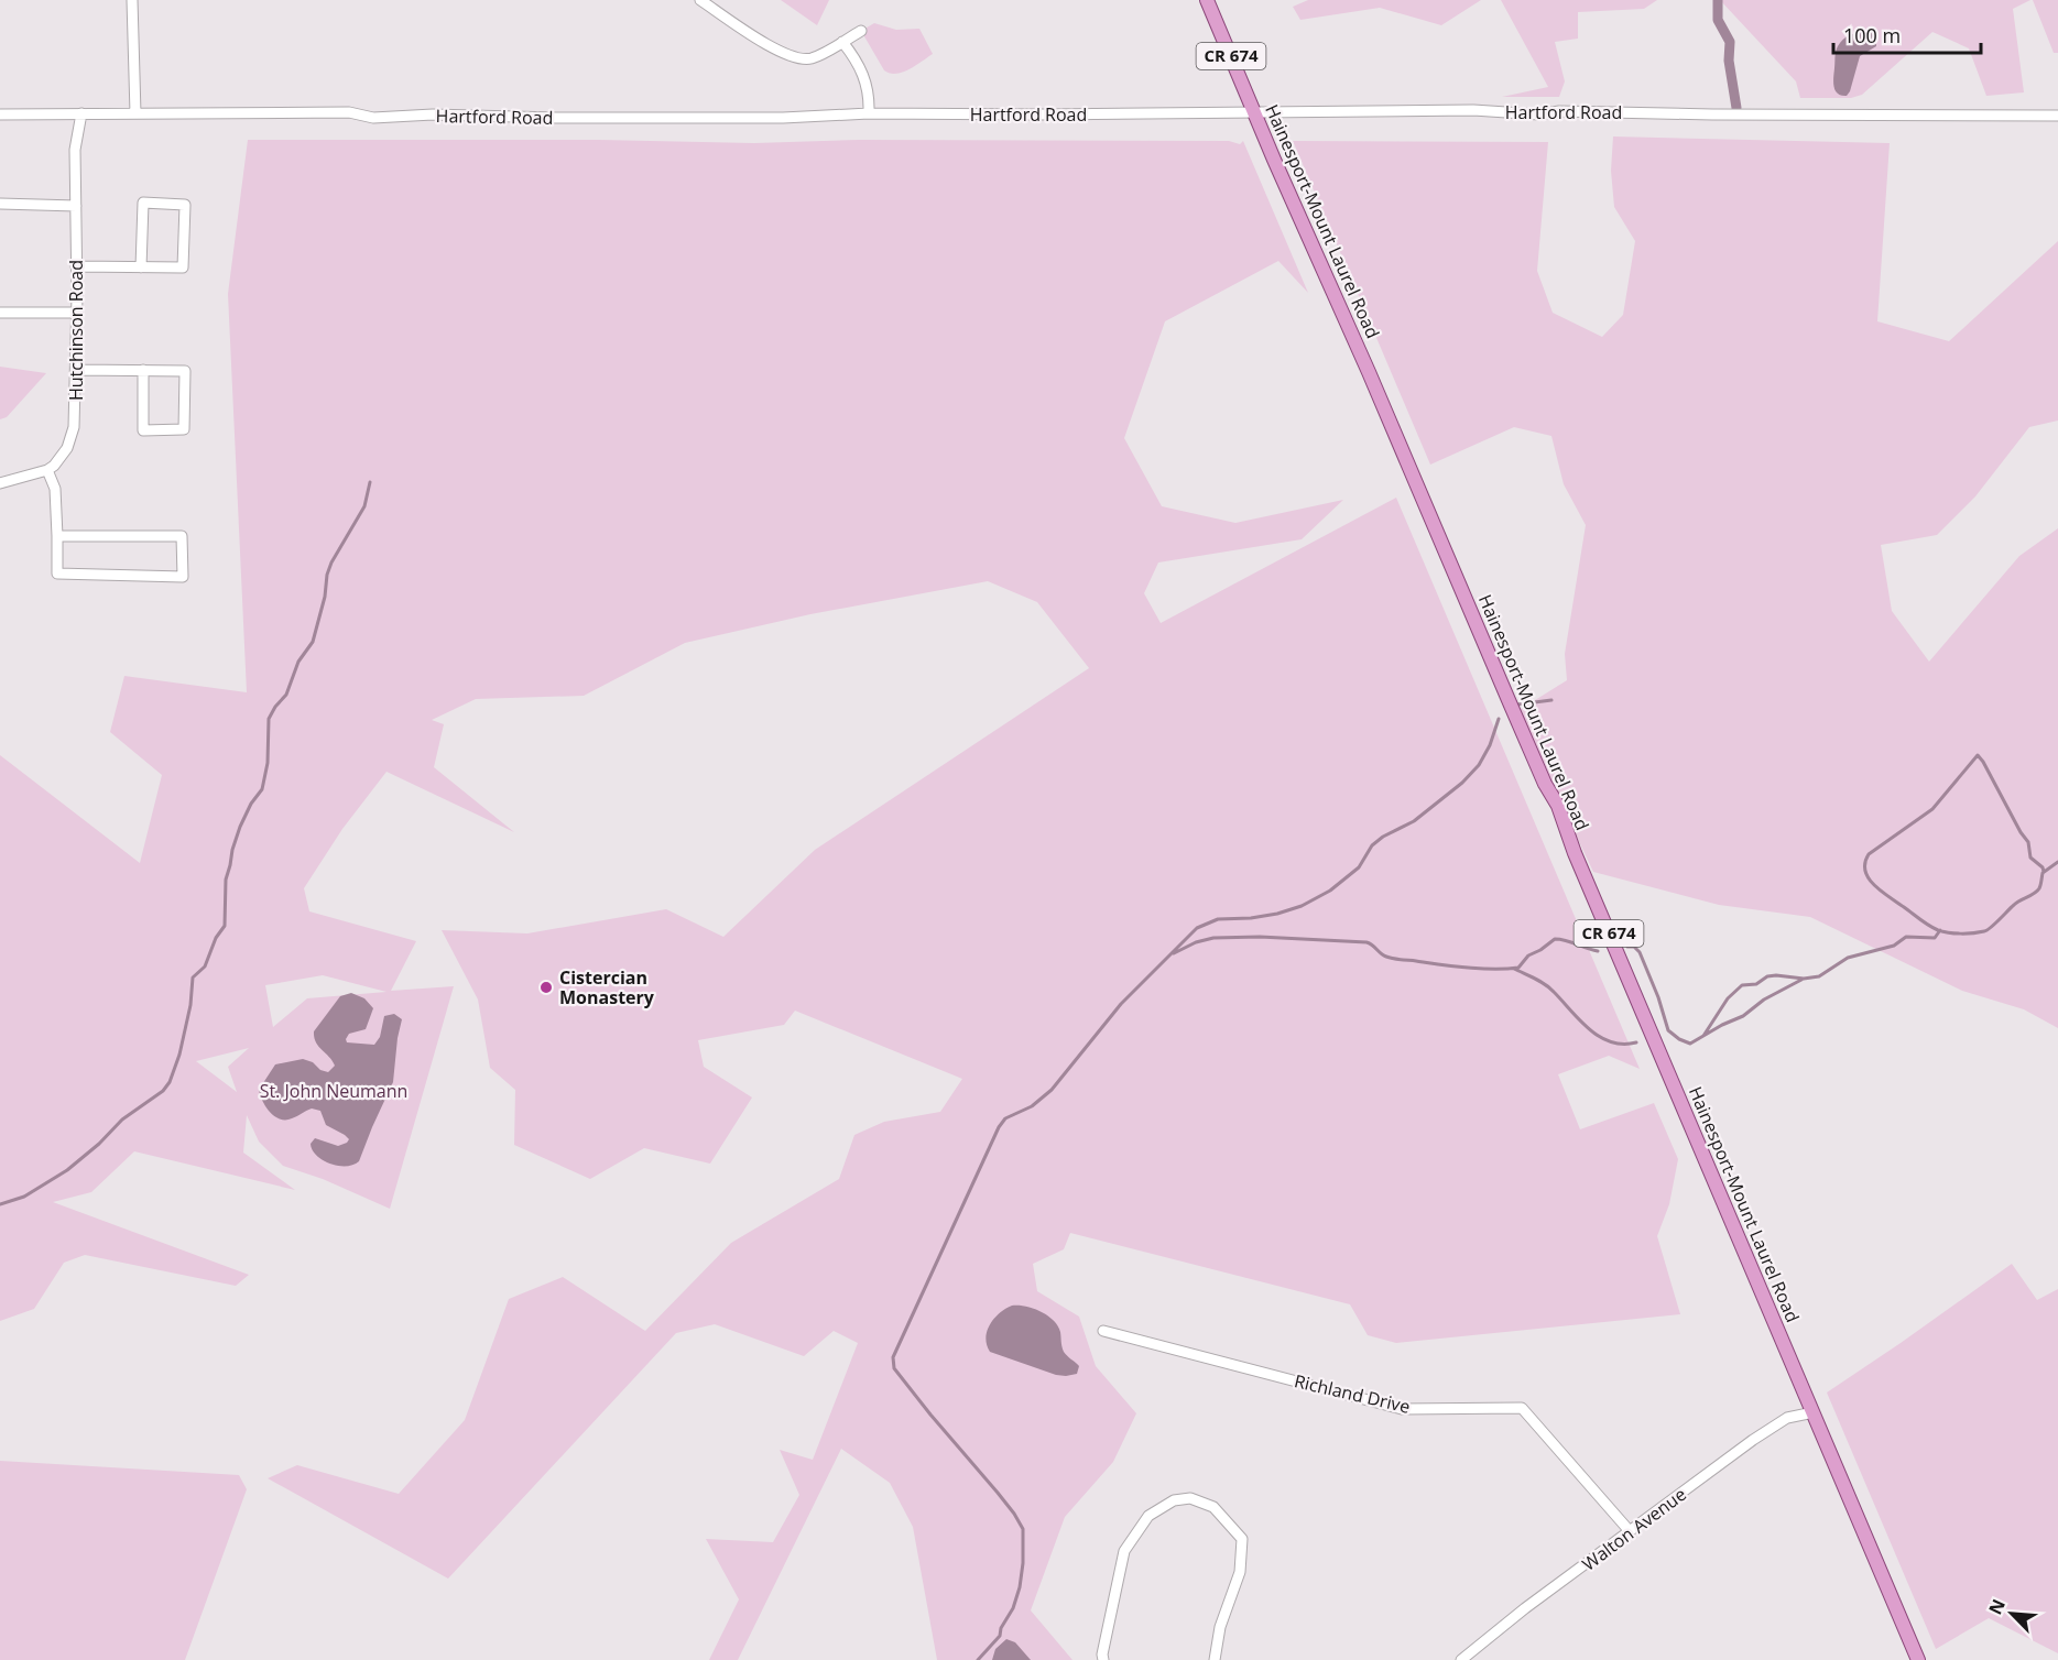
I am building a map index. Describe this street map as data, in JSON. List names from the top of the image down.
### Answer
{
  "streets": {
    "main road": ["CR 674", "Hainesport-Mount Laurel Road"],
    "street": [
      "Hartford Road",
      "Hutchinson Road",
      "Richland Drive",
      "Walton Avenue"
    ]
  },
  "crossings": [
    ["Hartford Road", "Hainesport-Mount Laurel Road"],
    ["Hartford Road", "Hutchinson Road"],
    ["Hainesport-Mount Laurel Road", "Walton Avenue"],
    ["Richland Drive", "Walton Avenue"]
  ],
  "parks": ["St. John Neumann"],
  "places": ["Cistercian Monastery"],
  "scale_bar": "100 m",
  "north": "top left"
}
